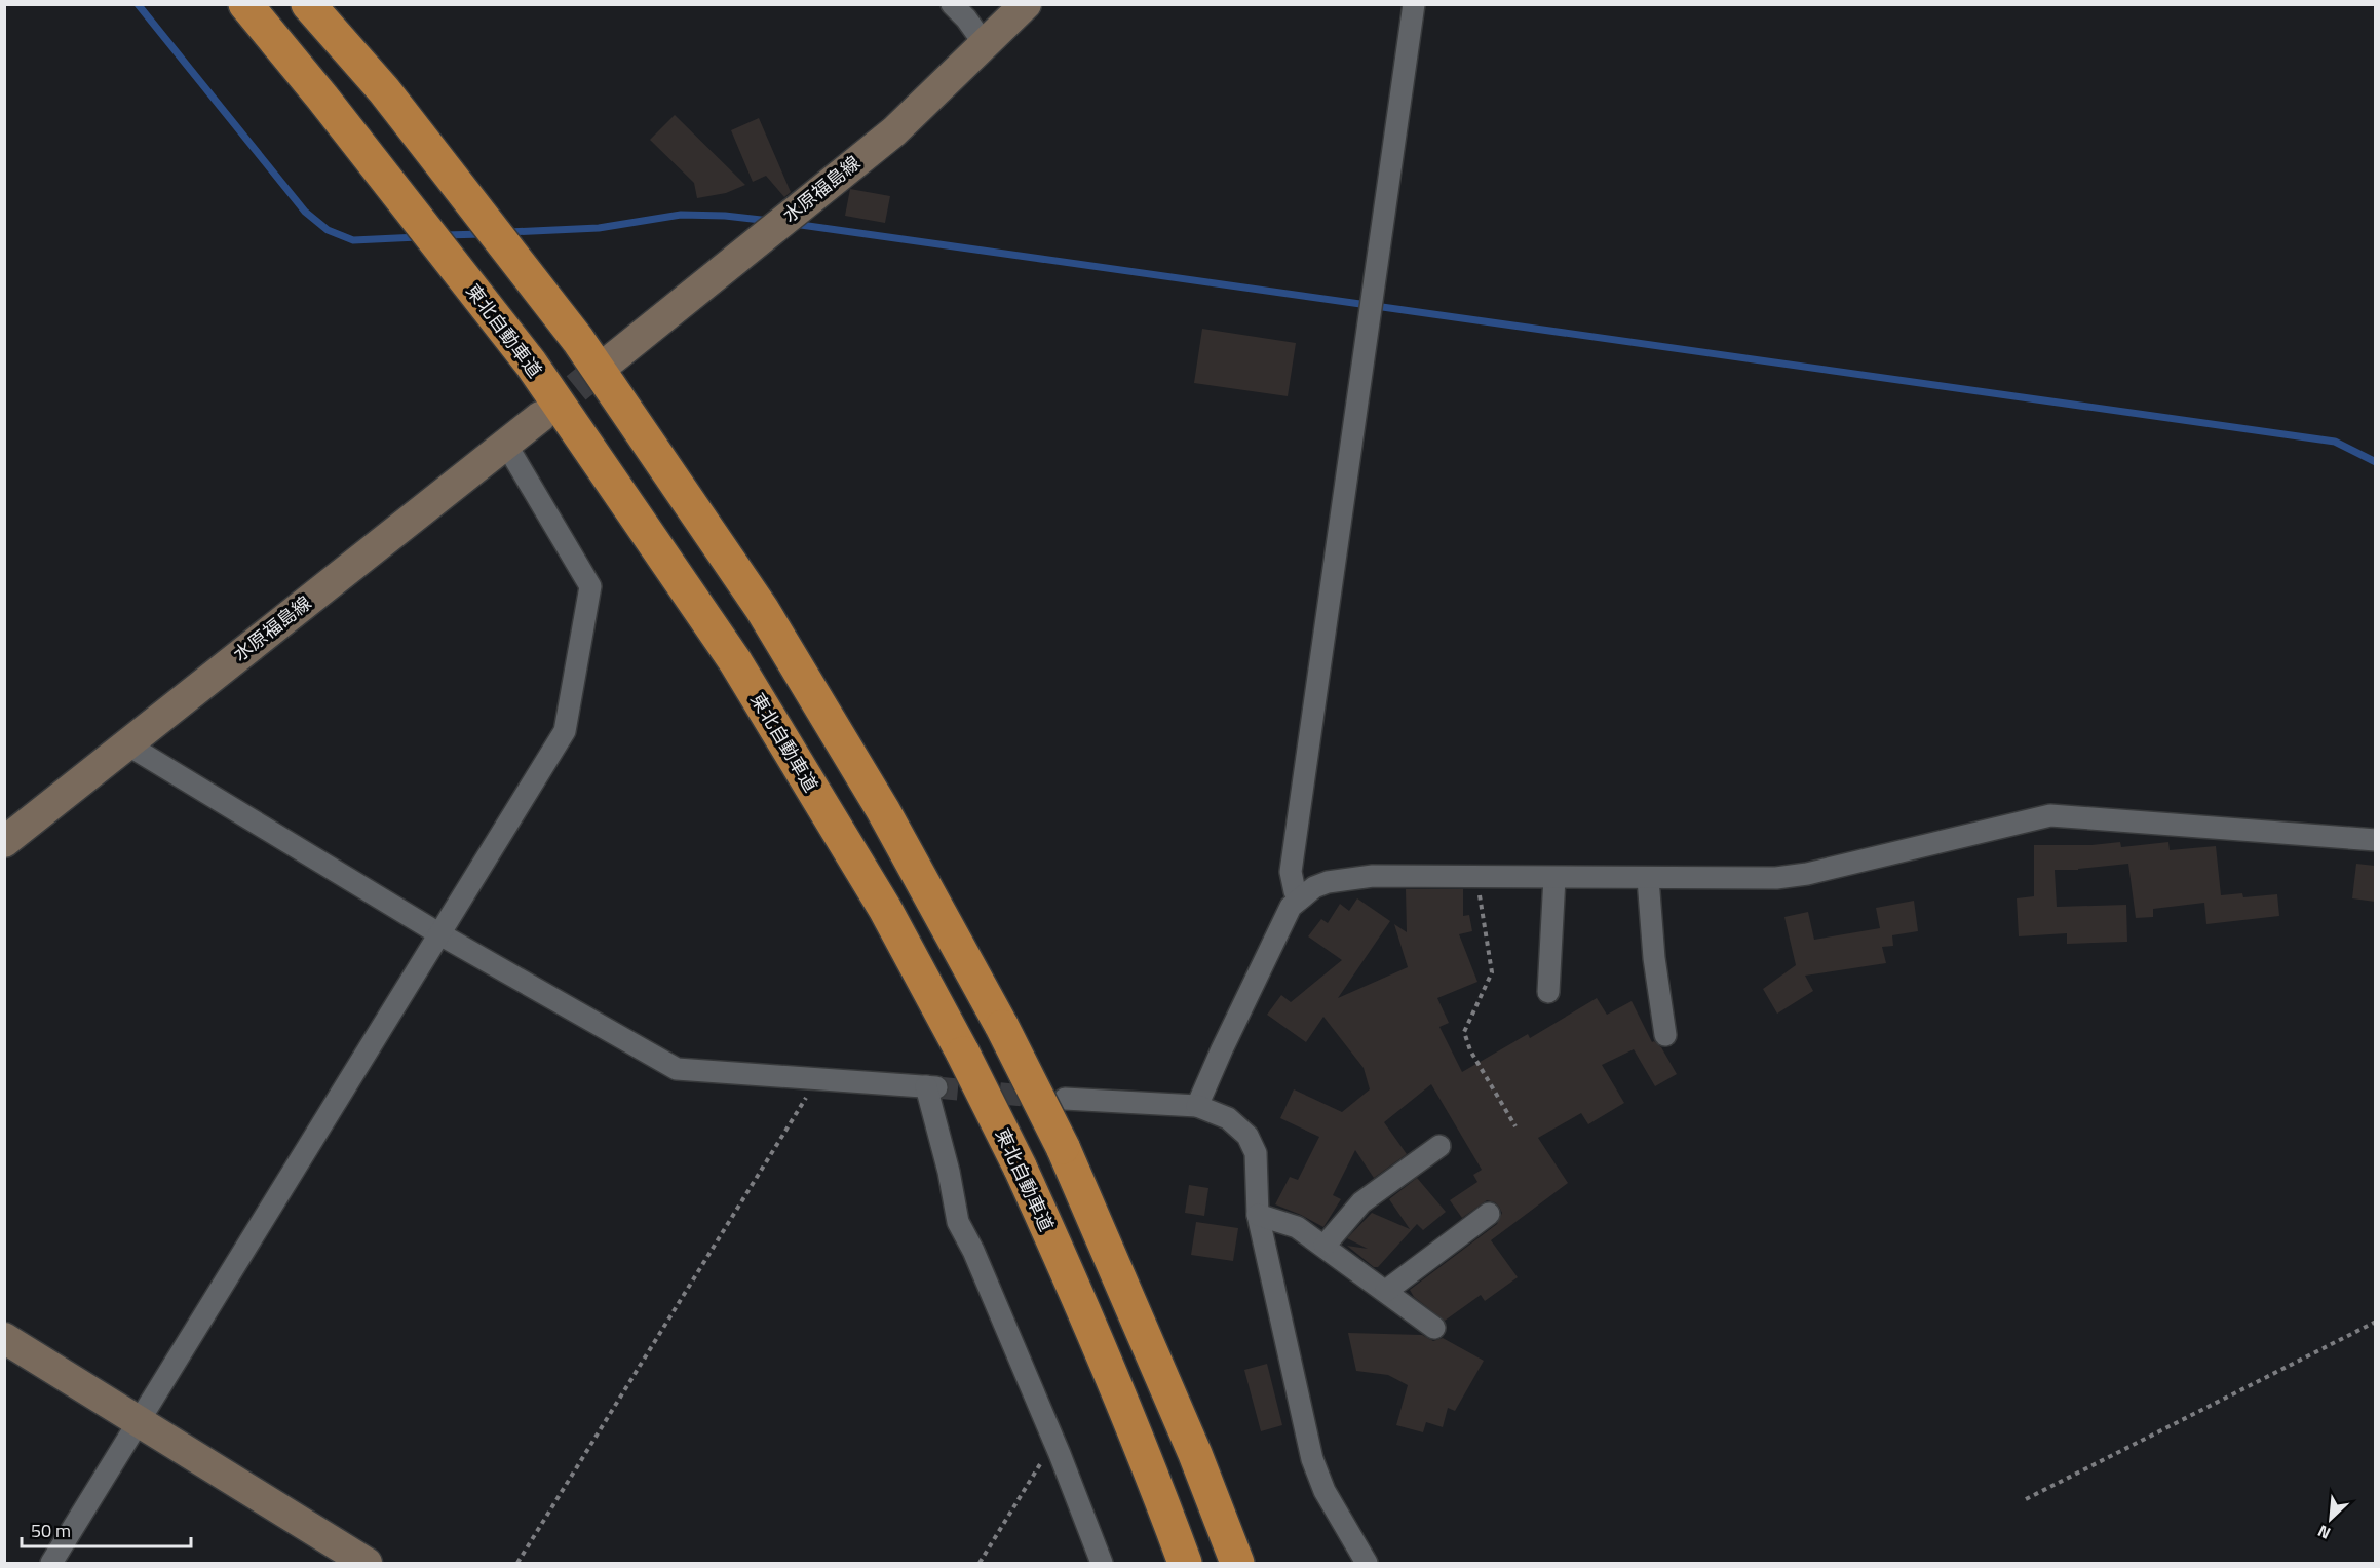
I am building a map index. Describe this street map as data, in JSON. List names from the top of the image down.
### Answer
{
  "streets": {
    "highway": ["東北自動車道"],
    "main road": ["水原福島線"]
  },
  "scale_bar": "50 m",
  "north": "bottom left"
}
